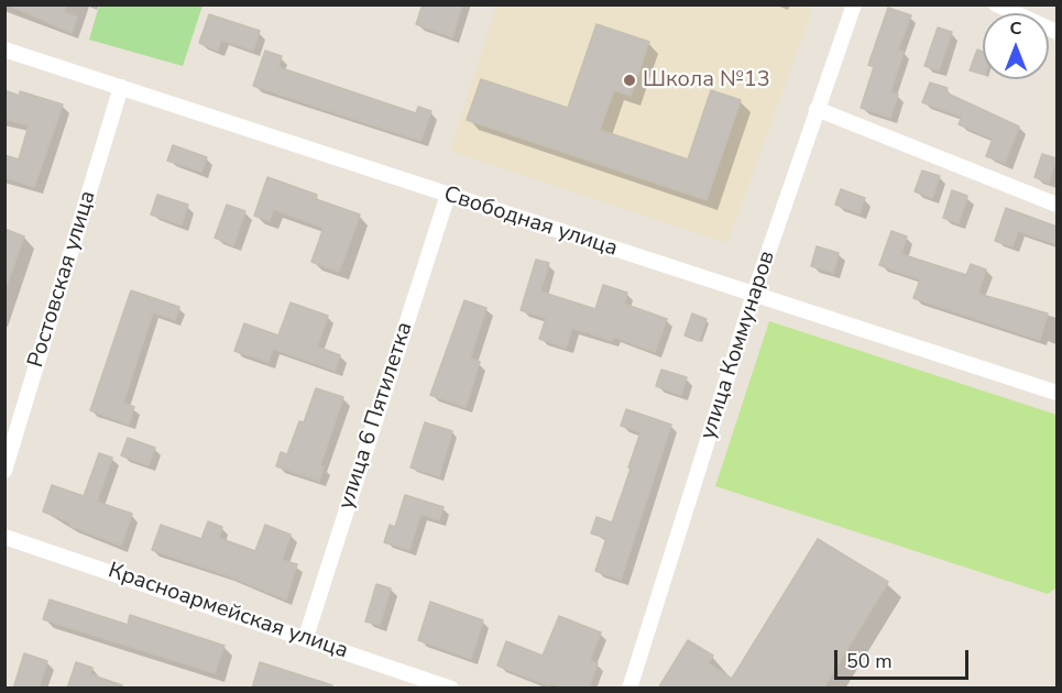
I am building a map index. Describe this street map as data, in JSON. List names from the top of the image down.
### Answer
{
  "streets": {
    "street": [
      "Свободная улица",
      "Ростовская улица",
      "улица Коммунаров",
      "улица 6 Пятилетка",
      "Красноармейская улица"
    ]
  },
  "crossings": [
    ["Свободная улица", "Ростовская улица"],
    ["Свободная улица", "улица Коммунаров"],
    ["Свободная улица", "улица 6 Пятилетка"],
    ["улица 6 Пятилетка", "Красноармейская улица"]
  ],
  "places": ["Школа №13"],
  "scale_bar": "50 m",
  "north": "top"
}
